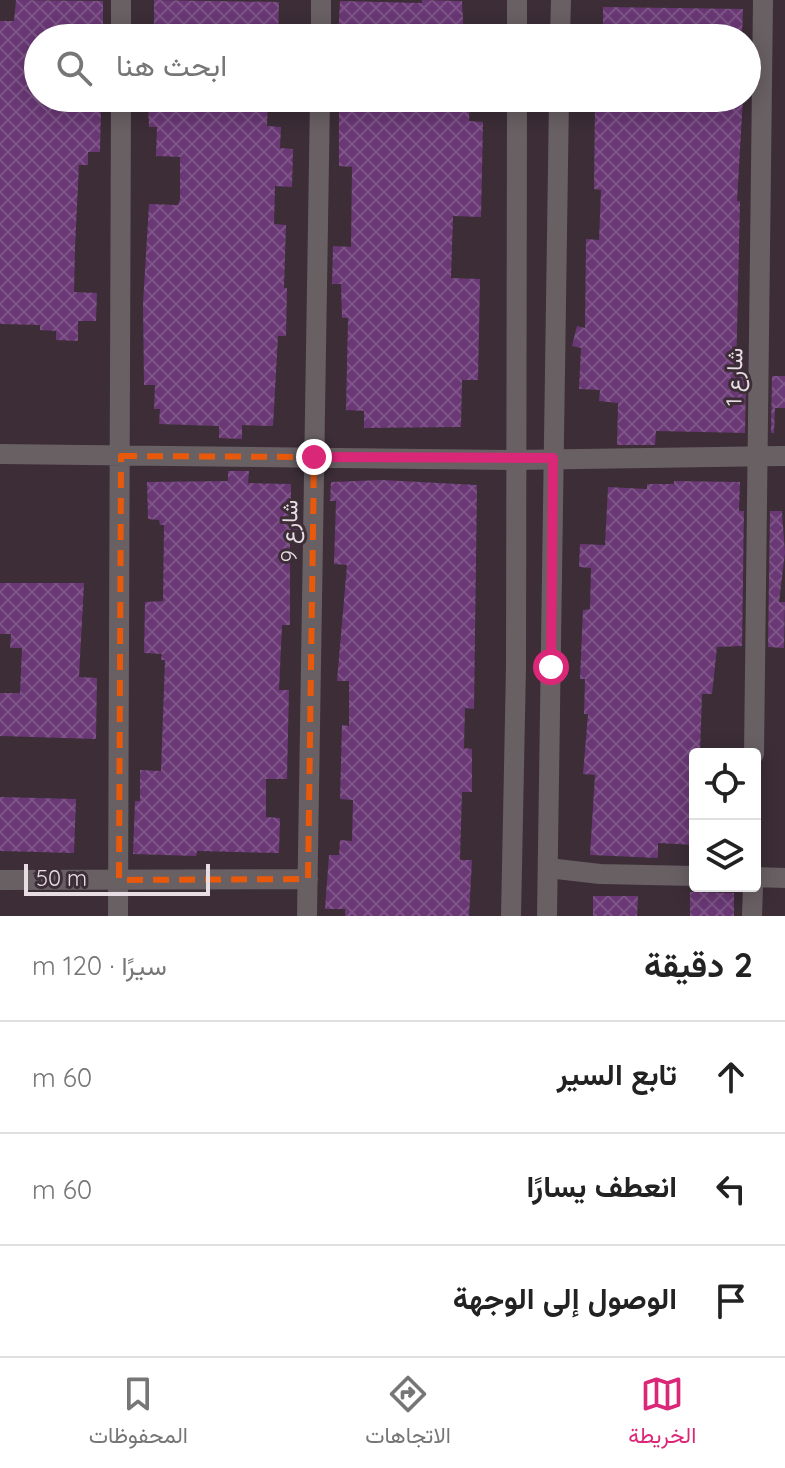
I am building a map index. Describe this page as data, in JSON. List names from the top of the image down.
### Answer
{
  "streets": {
    "street": ["شارع 1", "شارع 9"]
  },
  "scale_bar": "50 m",
  "page": {
    "search": "ابحث هنا",
    "scale": "50 m",
    "heading": ["2 دقيقة", "سيرًا · 120 m"],
    "list": [
      ["تابع السير", "60 m"],
      ["انعطف يسارًا", "60 m"],
      "الوصول إلى الوجهة"
    ],
    "nav": ["الخريطة", "الاتجاهات", "المحفوظات"]
  }
}
